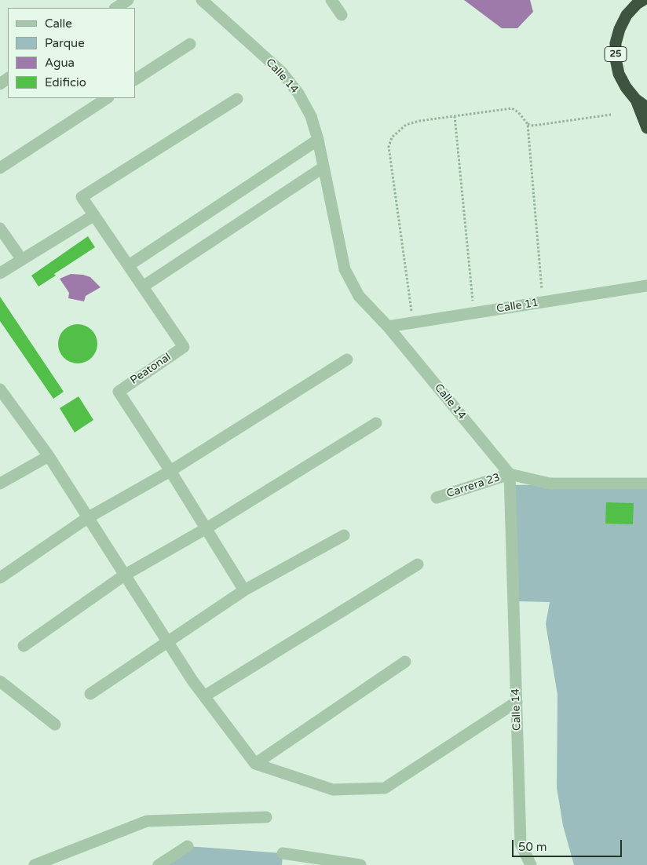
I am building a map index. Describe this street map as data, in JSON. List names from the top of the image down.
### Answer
{
  "streets": {
    "highway": ["25"],
    "street": [
      "Calle 14",
      "Calle 11",
      "Peatonal",
      "Carrera 23"
    ]
  },
  "crossings": [
    ["Calle 14", "Calle 11"],
    ["Calle 14", "Carrera 23"]
  ],
  "legend": [
    "Calle",
    "Parque",
    "Agua",
    "Edificio"
  ],
  "scale_bar": "50 m"
}
